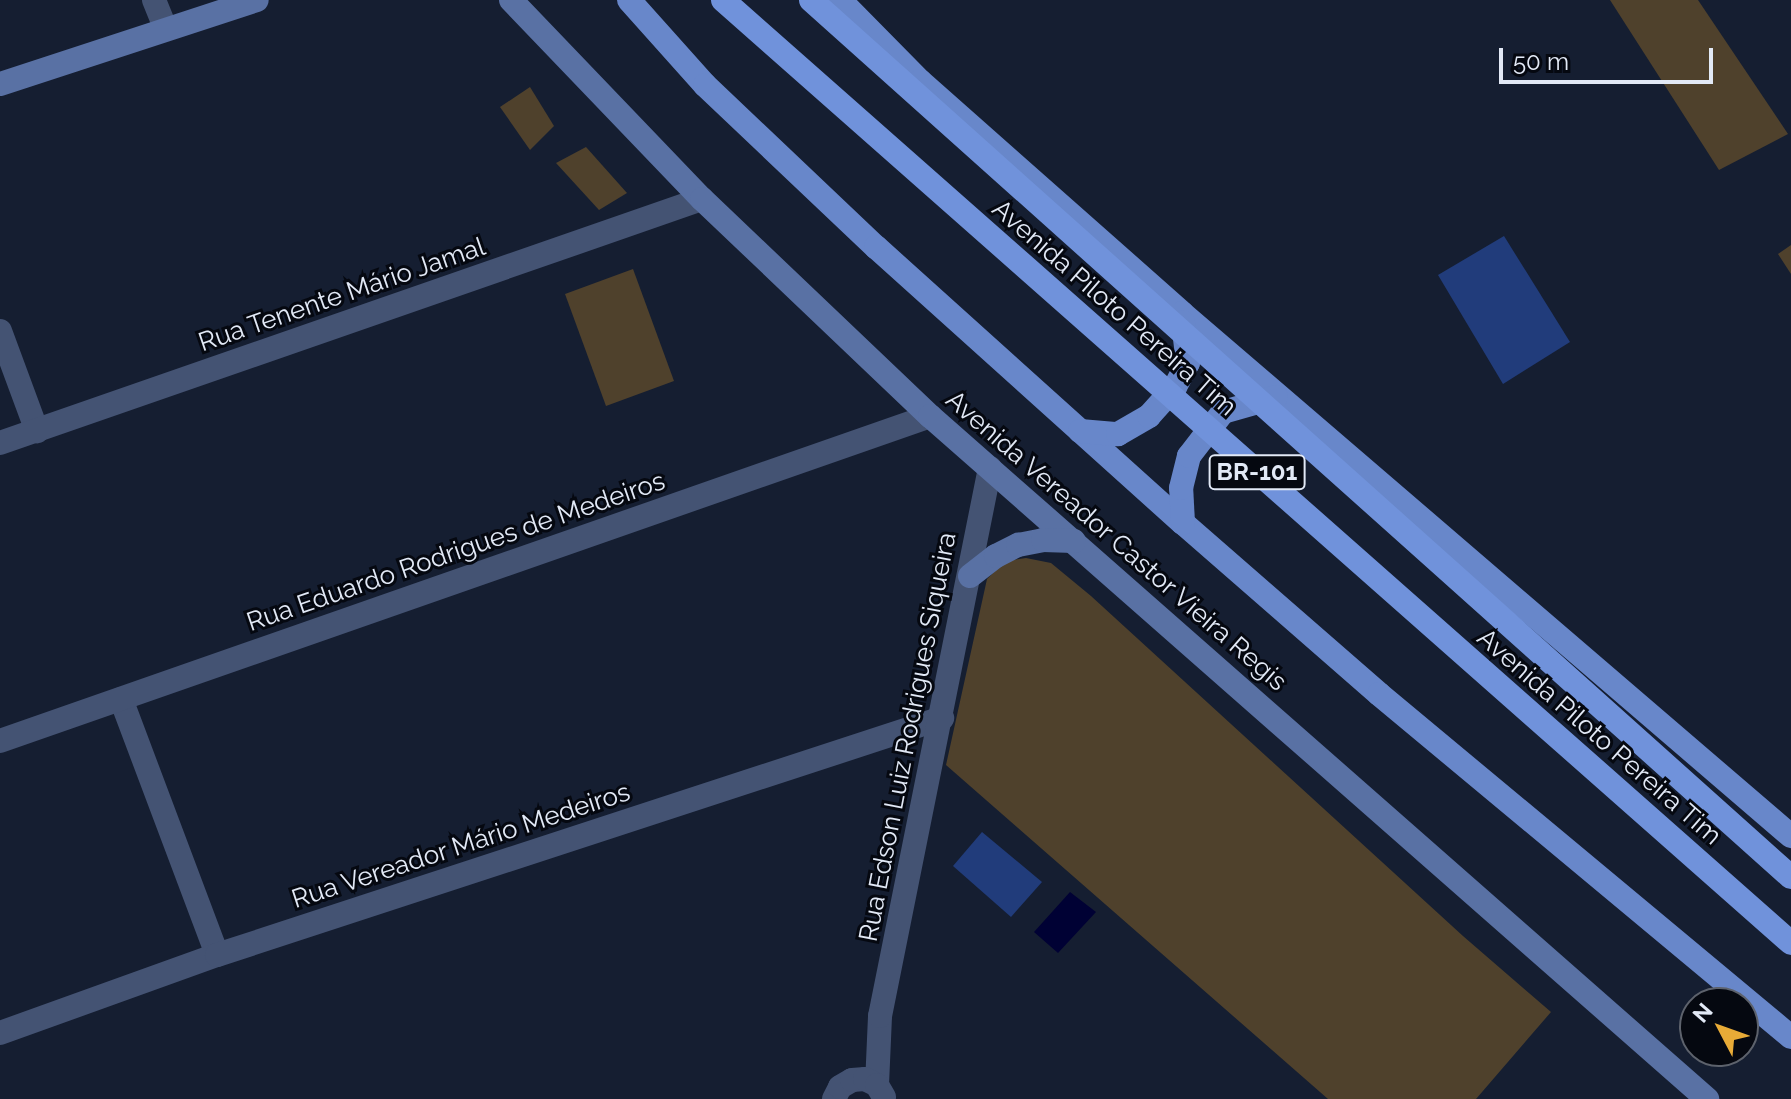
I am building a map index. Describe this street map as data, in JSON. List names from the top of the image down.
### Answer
{
  "streets": {
    "highway": ["Avenida Piloto Pereira Tim", "BR-101"],
    "main road": ["Avenida Vereador Castor Vieira Regis"],
    "street": [
      "Rua Tenente Mário Jamal",
      "Rua Eduardo Rodrigues de Medeiros",
      "Rua Edson Luiz Rodrigues Siqueira",
      "Rua Vereador Mário Medeiros"
    ]
  },
  "crossings": [
    ["Rua Tenente Mário Jamal", "Avenida Vereador Castor Vieira Regis"],
    ["Avenida Vereador Castor Vieira Regis", "Rua Eduardo Rodrigues de Medeiros"],
    ["Avenida Vereador Castor Vieira Regis", "Rua Edson Luiz Rodrigues Siqueira"],
    ["Rua Edson Luiz Rodrigues Siqueira", "Rua Vereador Mário Medeiros"]
  ],
  "scale_bar": "50 m",
  "north": "top left"
}
